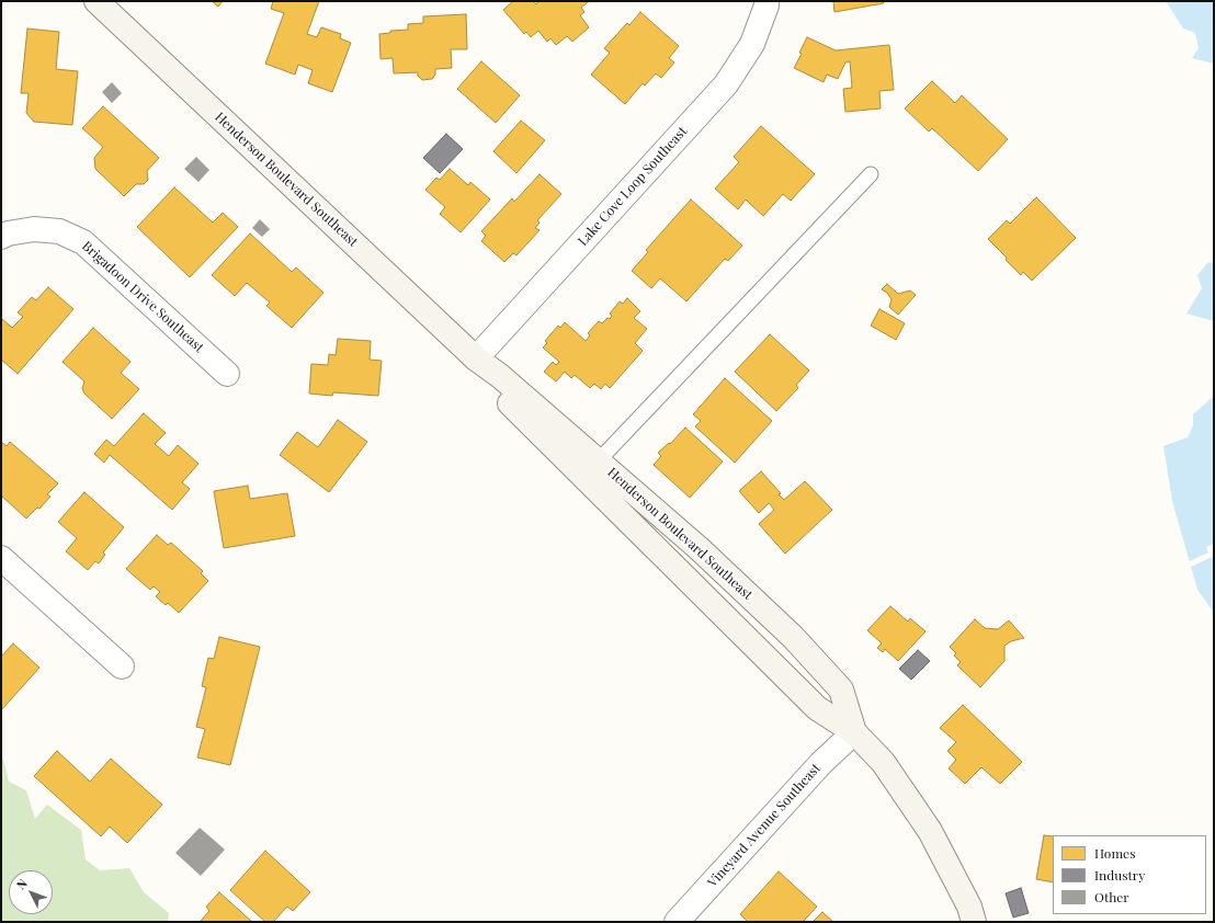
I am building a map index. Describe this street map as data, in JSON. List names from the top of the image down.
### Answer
{
  "streets": {
    "main road": ["Henderson Boulevard Southeast"],
    "street": ["Lake Cove Loop Southeast", "Brigadoon Drive Southeast", "Vineyard Avenue Southeast"]
  },
  "crossings": [
    ["Henderson Boulevard Southeast", "Lake Cove Loop Southeast"],
    ["Henderson Boulevard Southeast", "Vineyard Avenue Southeast"]
  ],
  "legend": ["Homes", "Industry", "Other"],
  "north": "top left"
}
